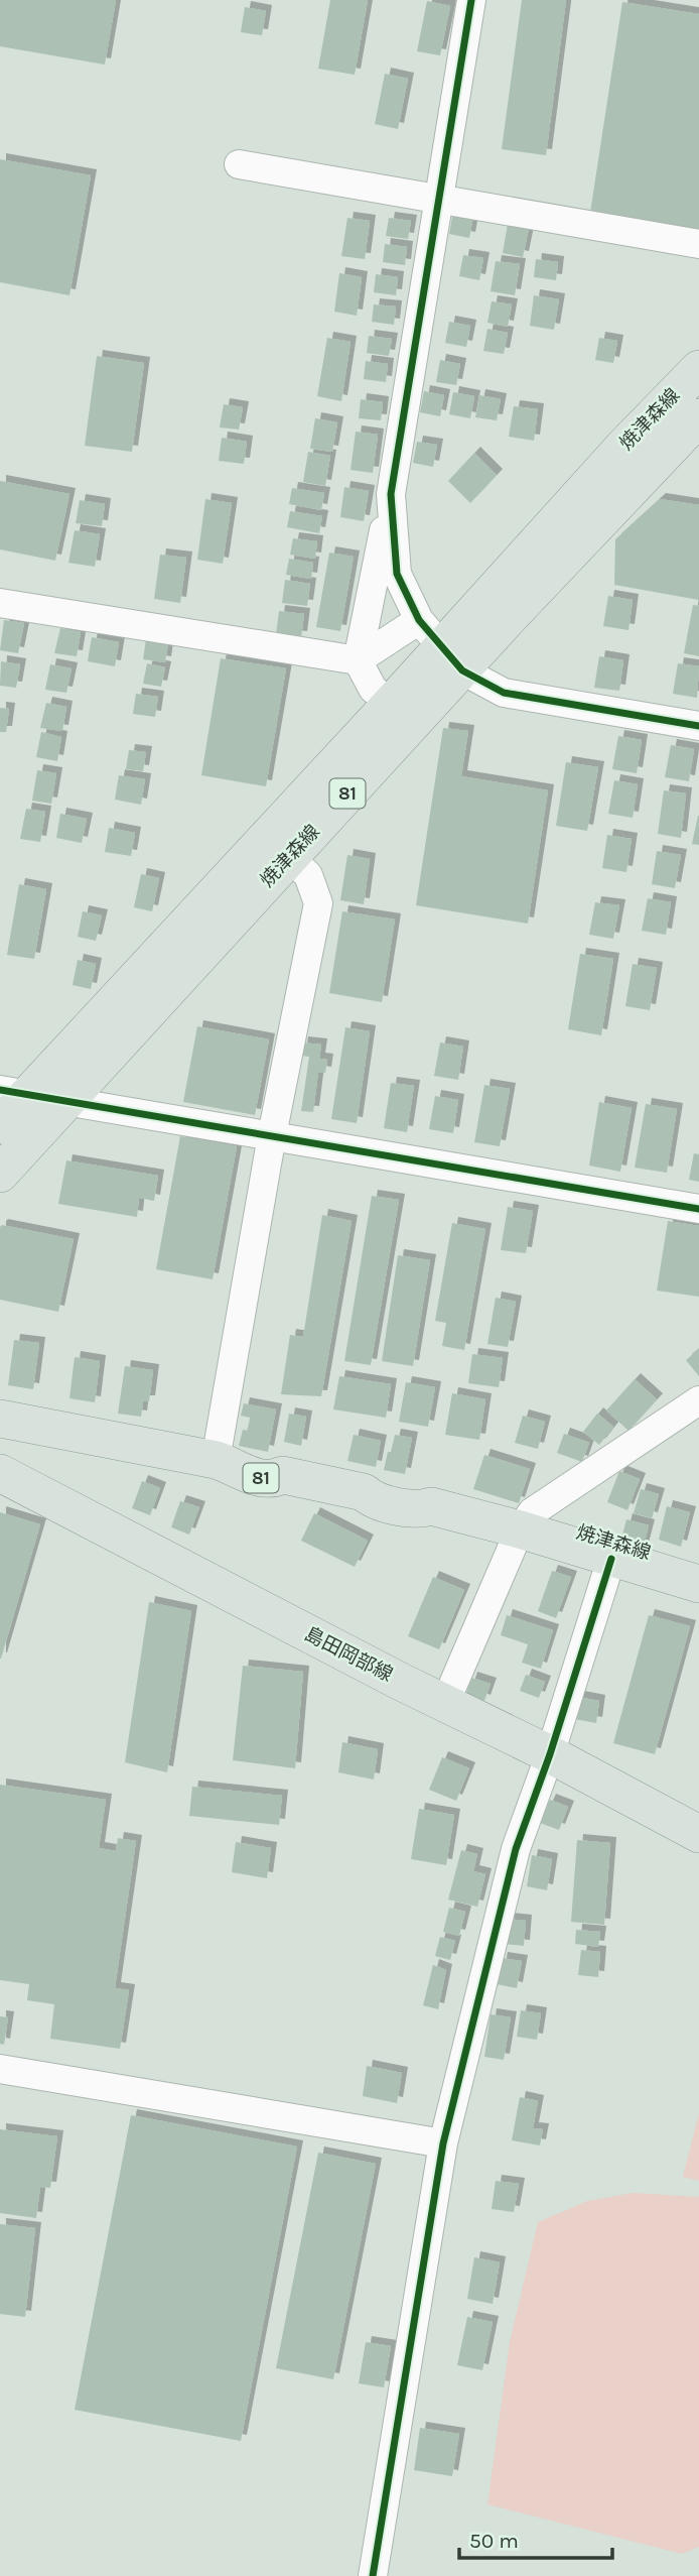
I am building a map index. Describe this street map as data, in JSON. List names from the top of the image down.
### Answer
{
  "streets": {
    "main road": ["焼津森線", "81", "島田岡部線"]
  },
  "scale_bar": "50 m"
}
